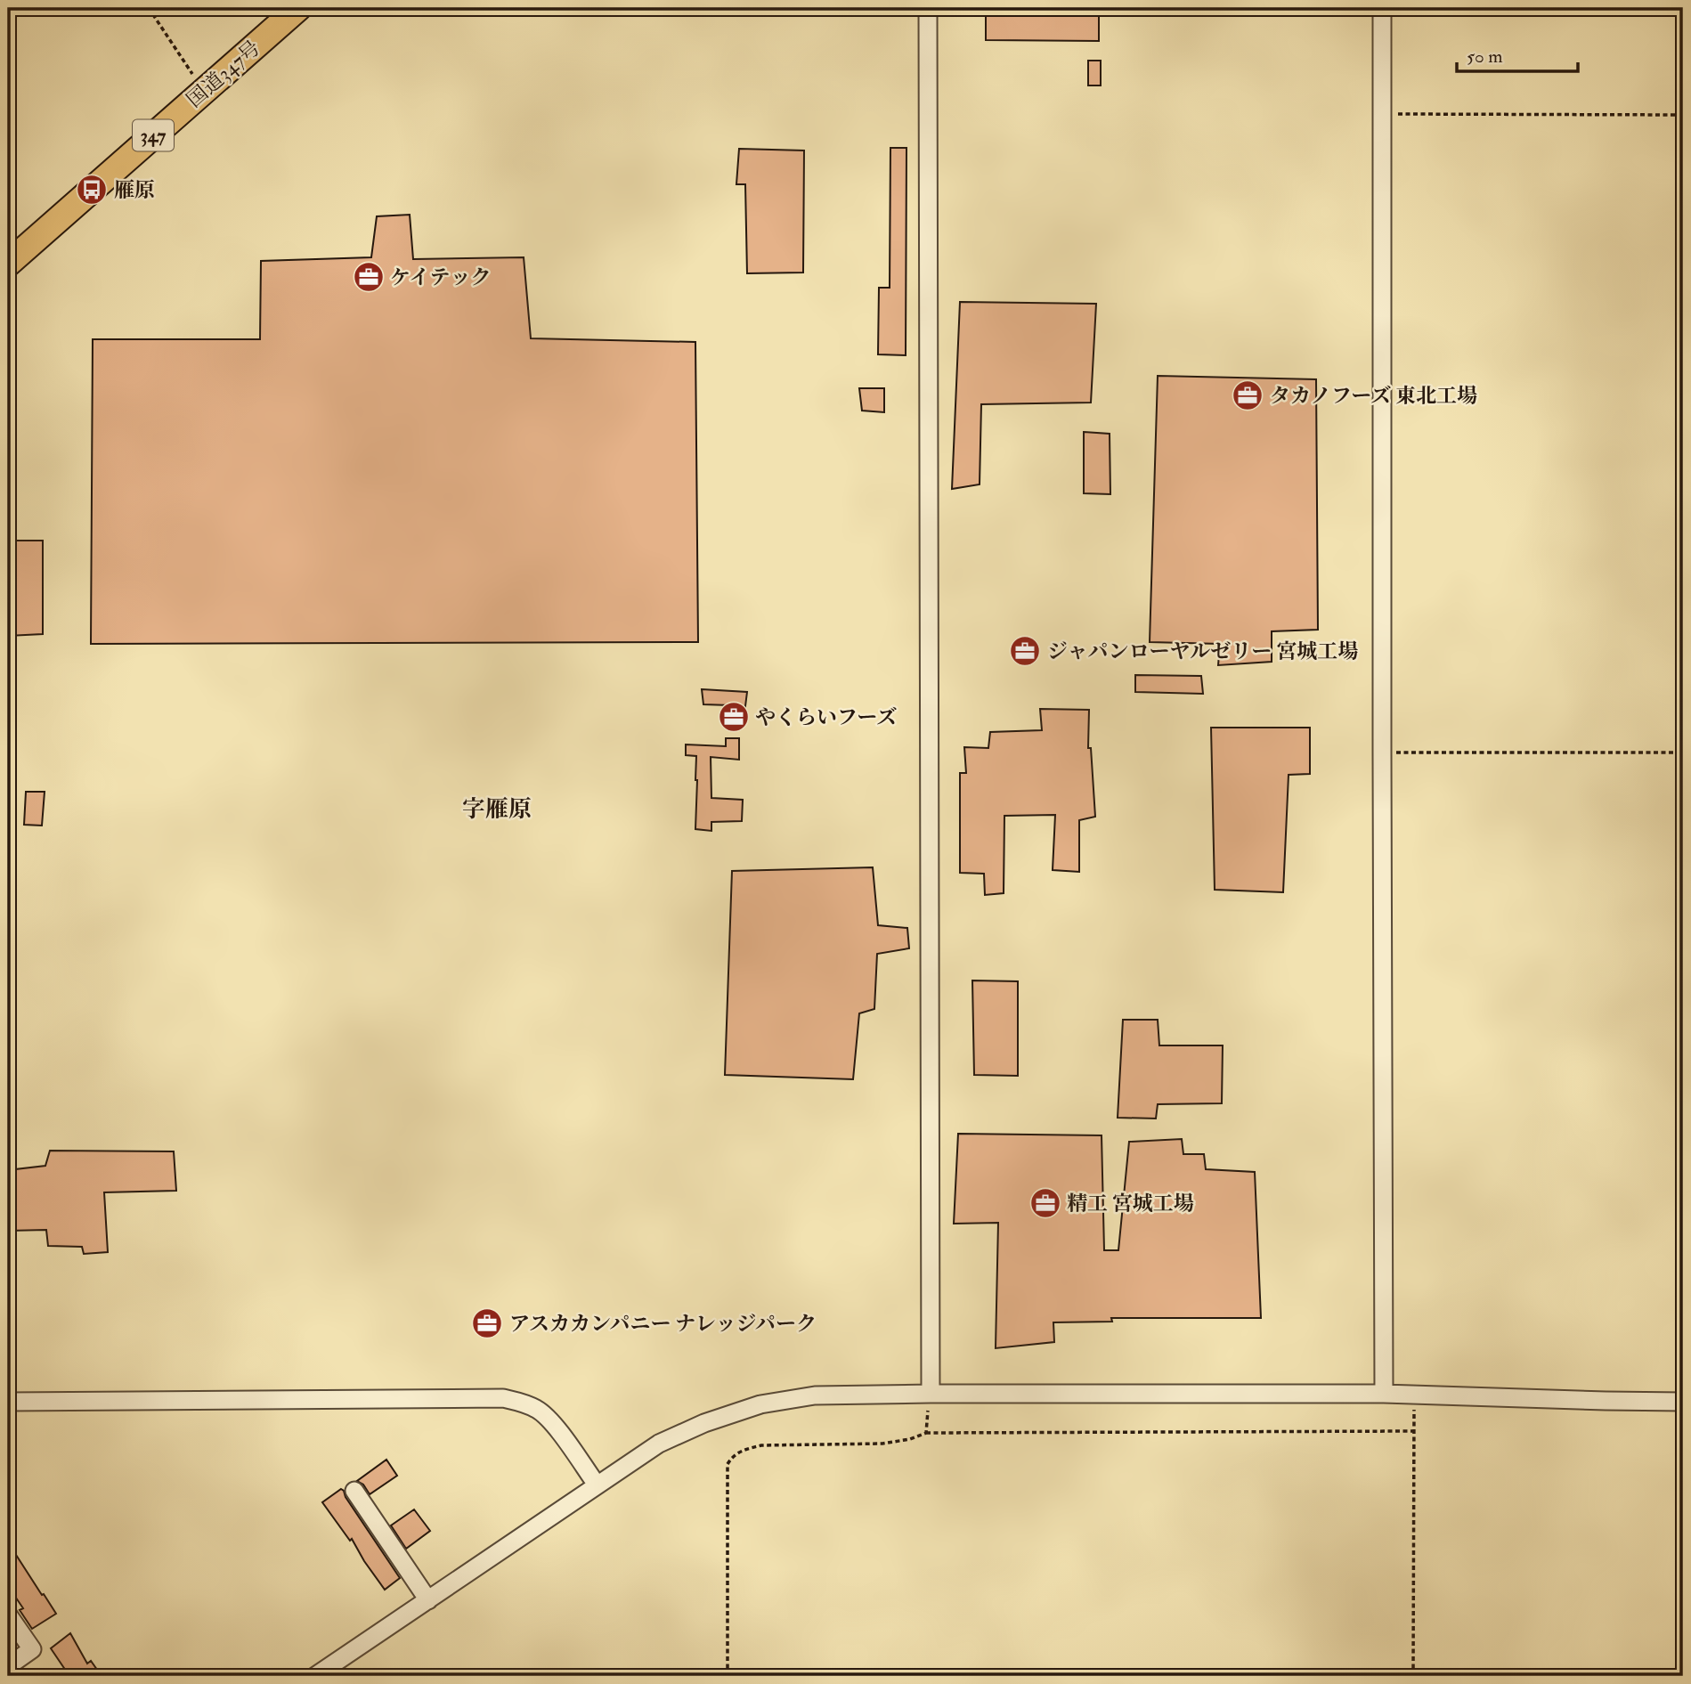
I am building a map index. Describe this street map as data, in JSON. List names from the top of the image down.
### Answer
{
  "streets": {
    "highway": ["国道347号", "347"]
  },
  "districts": ["字雁原"],
  "places": {
    "bus stop": ["雁原"],
    "office": [
      "ケイテック",
      "タカノフーズ 東北工場",
      "ジャパンローヤルゼリー 宮城工場",
      "やくらいフーズ",
      "精工 宮城工場",
      "アスカカンパニー ナレッジパーク"
    ]
  },
  "scale_bar": "50 m"
}
